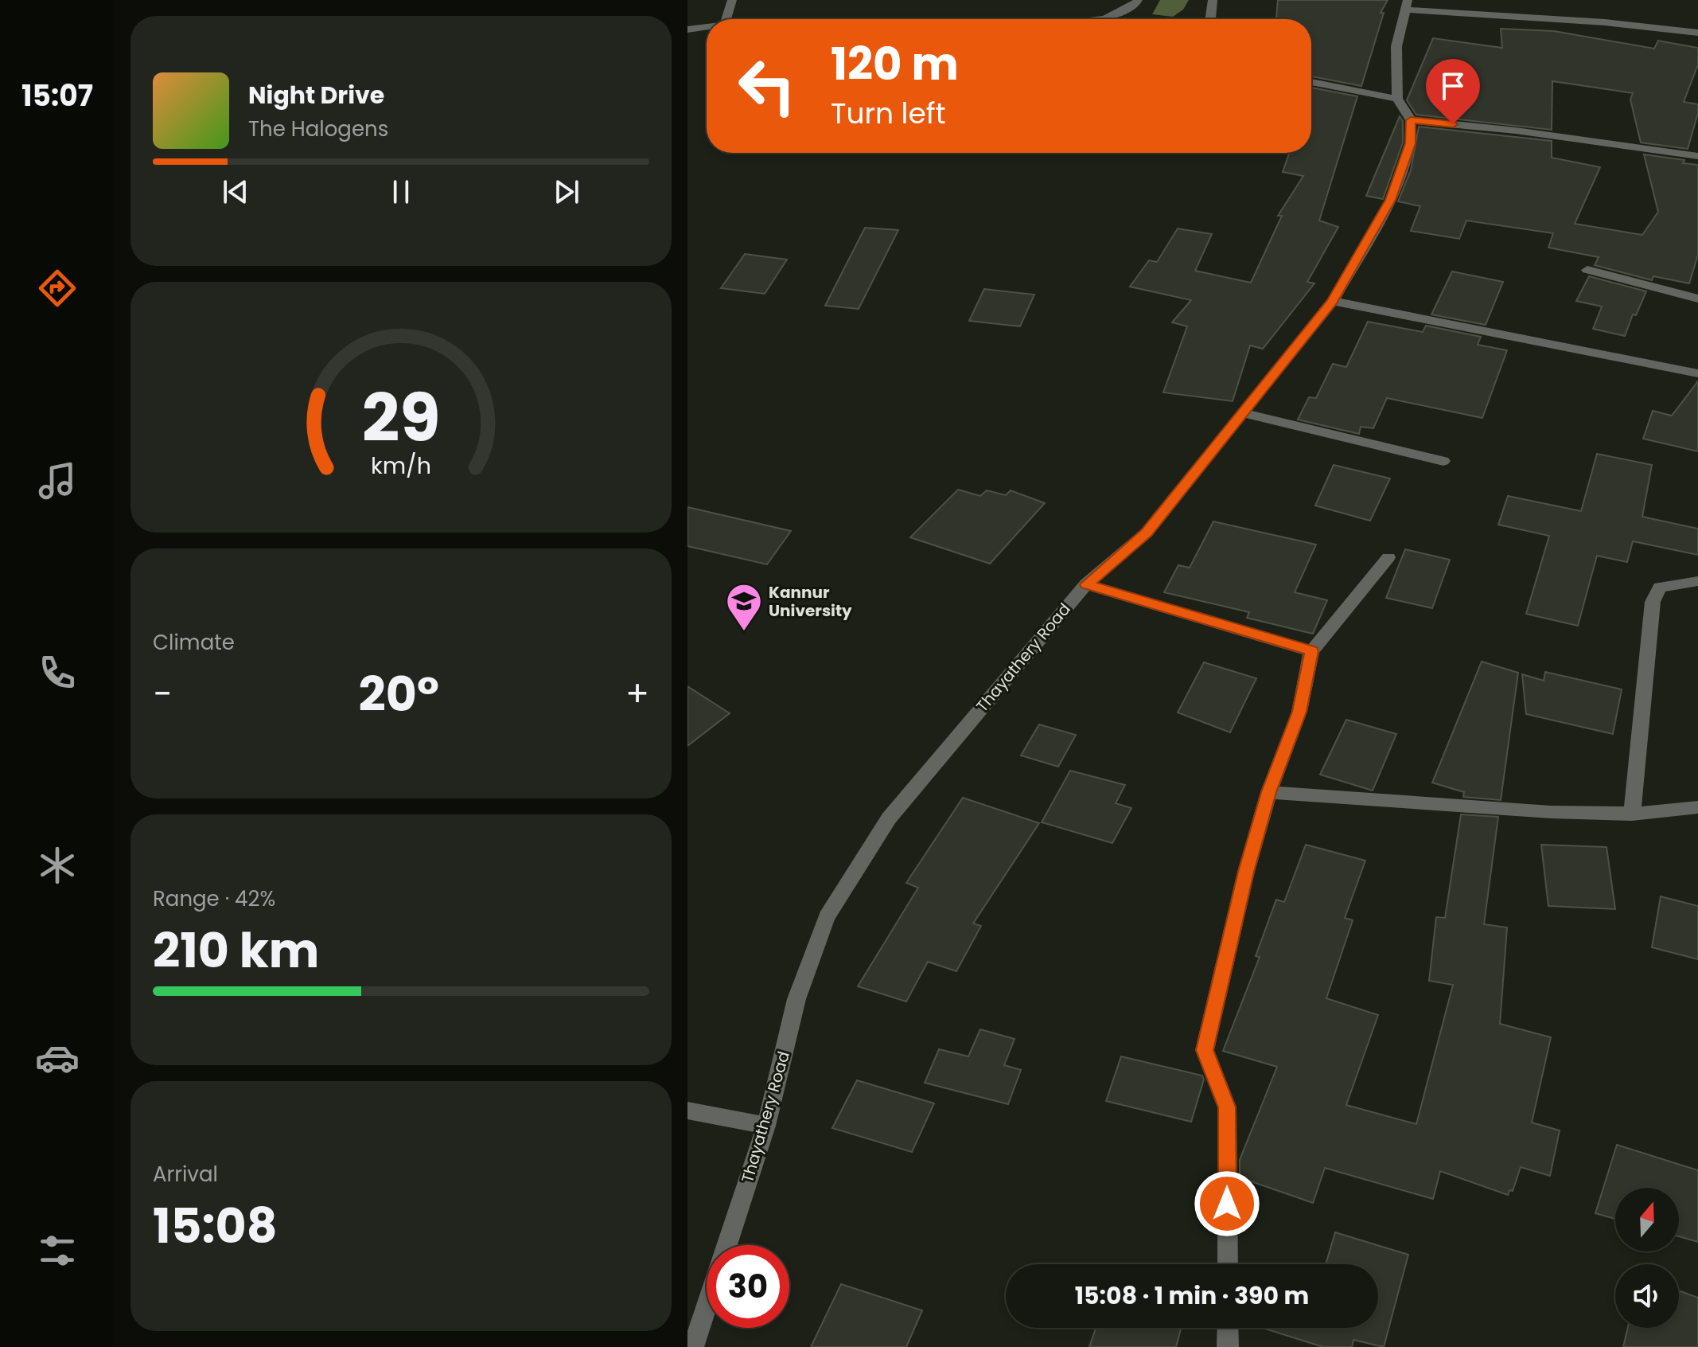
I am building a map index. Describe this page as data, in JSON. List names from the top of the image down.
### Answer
{
  "streets": {
    "street": ["Thayathery Road"]
  },
  "places": {
    "school or university": ["Kannur University"]
  },
  "north": "top",
  "page": {
    "tabs": "15:07",
    "turn": ["120 m", "Turn left"],
    "song": ["Night Drive", "The Halogens"],
    "tile": [
      "Climate",
      ["Range · 42%", "210 km"],
      ["Arrival", "15:08"]
    ],
    "heat": ["−", "20°", "+"],
    "limit": "30",
    "trip": "15:08 · 1 min · 390 m",
    "gauge": ["29", "km/h"]
  }
}
